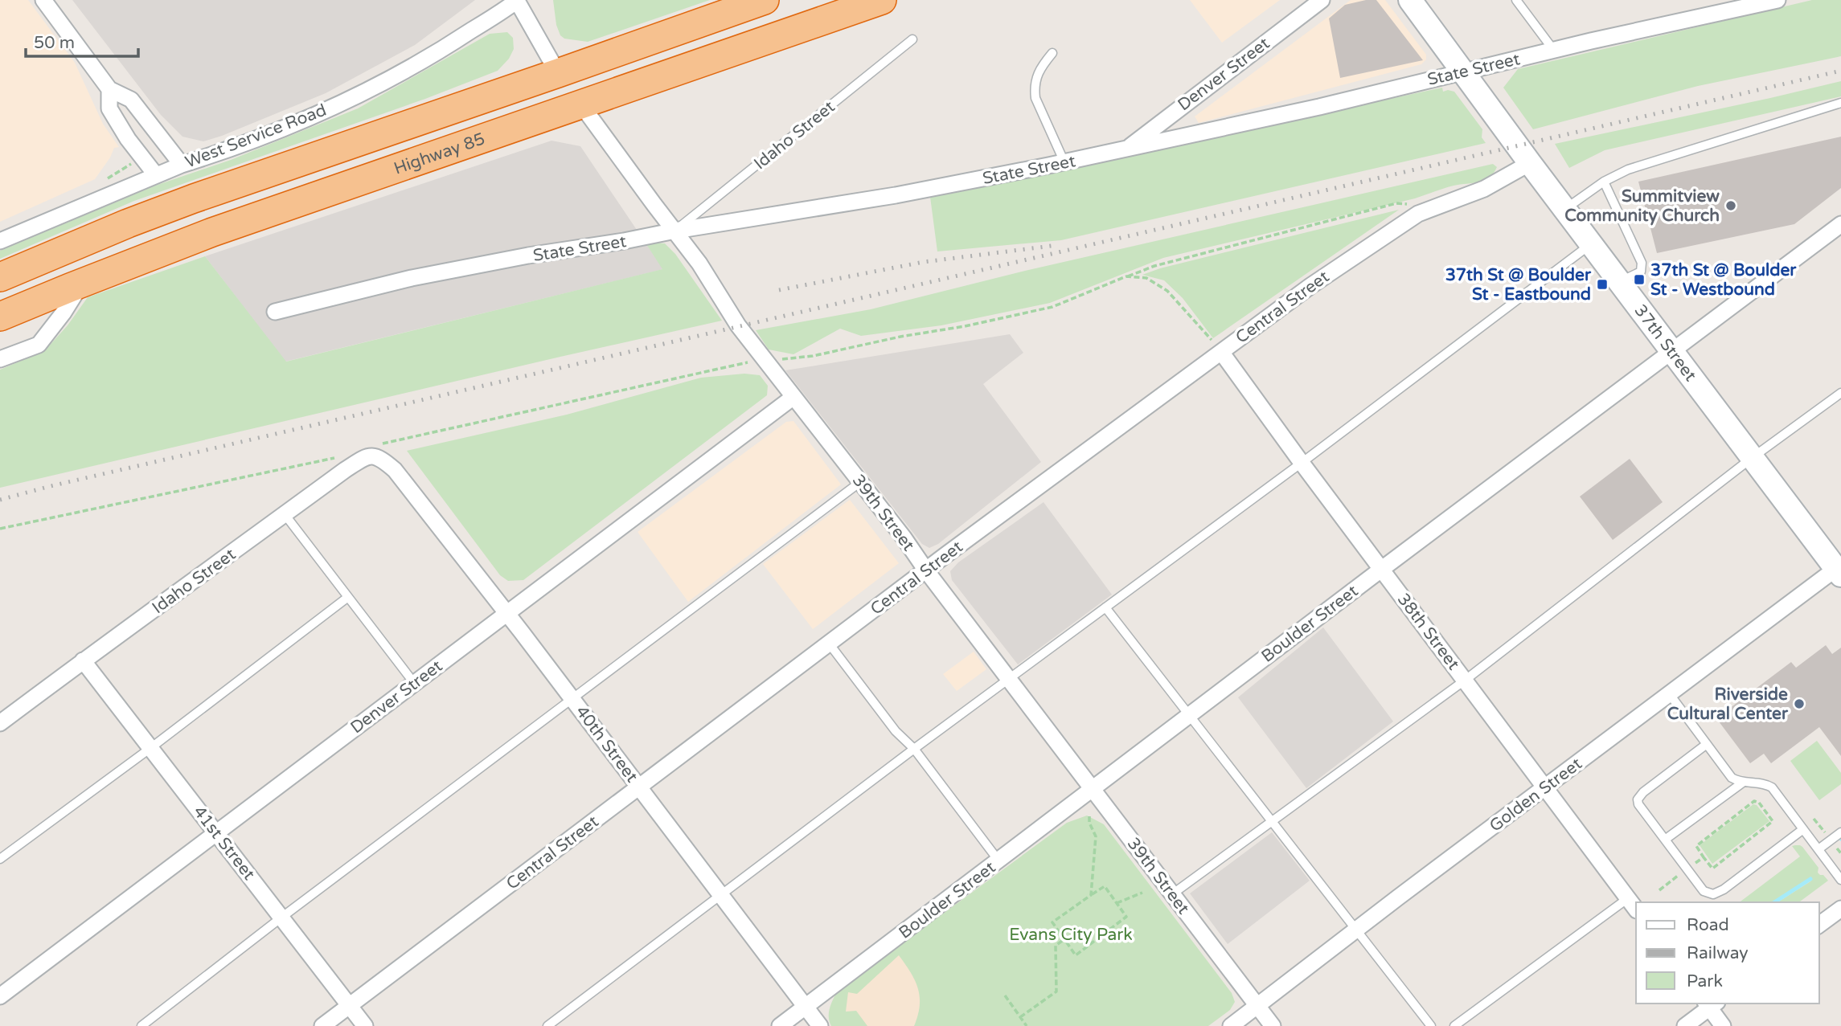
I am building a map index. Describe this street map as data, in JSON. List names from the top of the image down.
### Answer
{
  "streets": {
    "highway": ["Highway 85"],
    "main road": ["37th Street"],
    "street": [
      "State Street",
      "Denver Street",
      "Idaho Street",
      "West Service Road",
      "Central Street",
      "39th Street",
      "Boulder Street",
      "38th Street",
      "40th Street",
      "Golden Street",
      "41st Street"
    ]
  },
  "crossings": [
    ["State Street", "Denver Street"],
    ["State Street", "Idaho Street"],
    ["State Street", "37th Street"],
    ["State Street", "39th Street"],
    ["Denver Street", "39th Street"],
    ["Denver Street", "40th Street"],
    ["Denver Street", "41st Street"],
    ["Idaho Street", "39th Street"],
    ["Idaho Street", "40th Street"],
    ["Idaho Street", "41st Street"],
    ["Highway 85", "39th Street"],
    ["Central Street", "37th Street"],
    ["Central Street", "39th Street"],
    ["Central Street", "38th Street"],
    ["Central Street", "40th Street"],
    ["Central Street", "41st Street"],
    ["37th Street", "Boulder Street"],
    ["37th Street", "Golden Street"],
    ["39th Street", "Boulder Street"],
    ["39th Street", "Golden Street"],
    ["Boulder Street", "38th Street"],
    ["Boulder Street", "40th Street"],
    ["38th Street", "Golden Street"]
  ],
  "parks": ["Evans City Park"],
  "places": {
    "other": ["Summitview Community Church", "Riverside Cultural Center"],
    "transit": ["37th St @ Boulder St - Westbound", "37th St @ Boulder St - Eastbound"]
  },
  "legend": ["Road", "Railway", "Park"],
  "scale_bar": "50 m"
}
